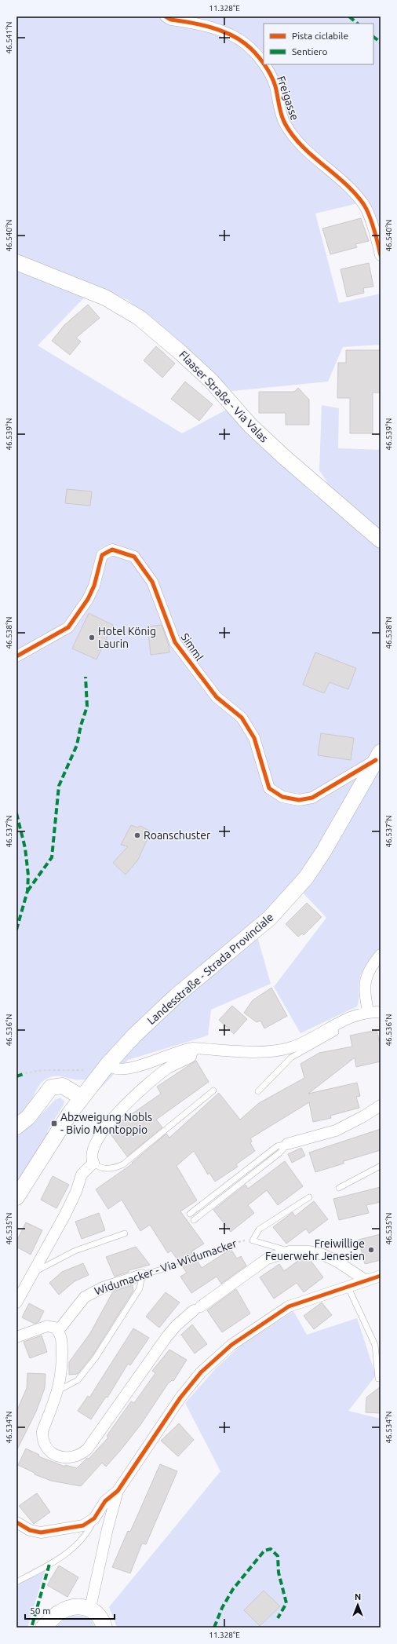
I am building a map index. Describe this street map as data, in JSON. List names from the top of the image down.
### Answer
{
  "streets": {
    "main road": ["Flaaser Straße - Via Valas", "Landesstraße - Strada Provinciale"],
    "street": ["Freigasse", "Simml", "Widumacker - Via Widumacker"]
  },
  "crossings": [
    ["Simml", "Landesstraße - Strada Provinciale"]
  ],
  "places": {
    "other": ["Hotel König Laurin", "Roanschuster", "Freiwillige Feuerwehr Jenesien"],
    "transit": ["Abzweigung Nobls - Bivio Montoppio"]
  },
  "legend": ["Pista ciclabile", "Sentiero"],
  "scale_bar": "50 m",
  "north": "top",
  "coordinates": [
    "11.328°E",
    "46.541°N",
    "46.540°N",
    "46.539°N",
    "46.538°N",
    "46.537°N",
    "46.536°N",
    "46.535°N",
    "46.534°N"
  ]
}
